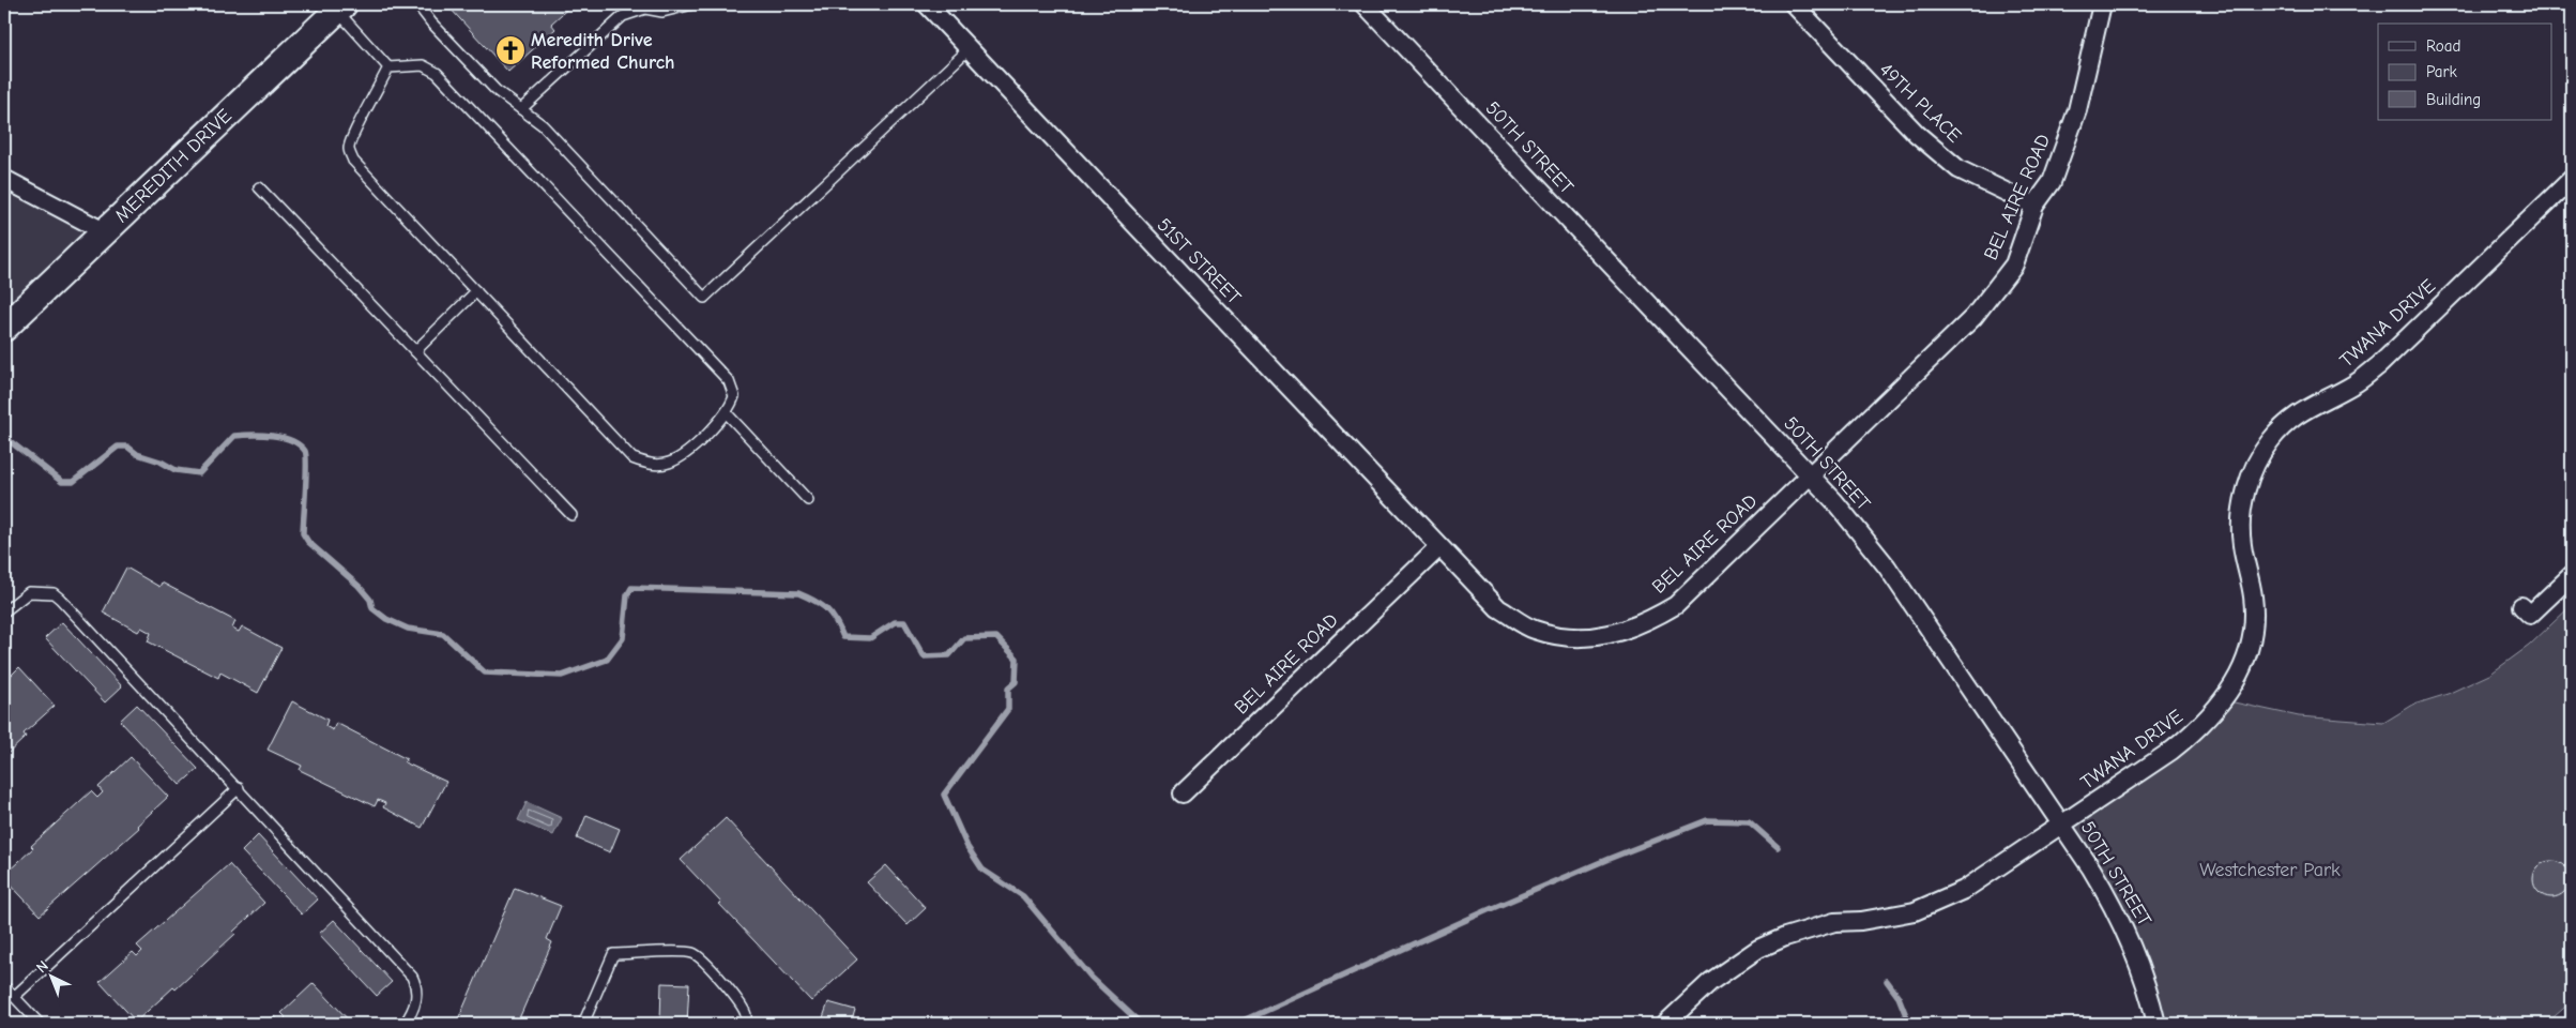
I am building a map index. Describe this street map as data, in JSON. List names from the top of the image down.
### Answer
{
  "streets": {
    "main road": ["MEREDITH DRIVE"],
    "street": [
      "49TH PLACE",
      "50TH STREET",
      "BEL AIRE ROAD",
      "51ST STREET",
      "TWANA DRIVE"
    ]
  },
  "crossings": [
    ["49TH PLACE", "BEL AIRE ROAD"],
    ["50TH STREET", "BEL AIRE ROAD"],
    ["50TH STREET", "TWANA DRIVE"],
    ["BEL AIRE ROAD", "51ST STREET"]
  ],
  "parks": ["Westchester Park"],
  "places": {
    "church": ["Meredith Drive Reformed Church"]
  },
  "legend": ["Road", "Park", "Building"],
  "north": "top left"
}
